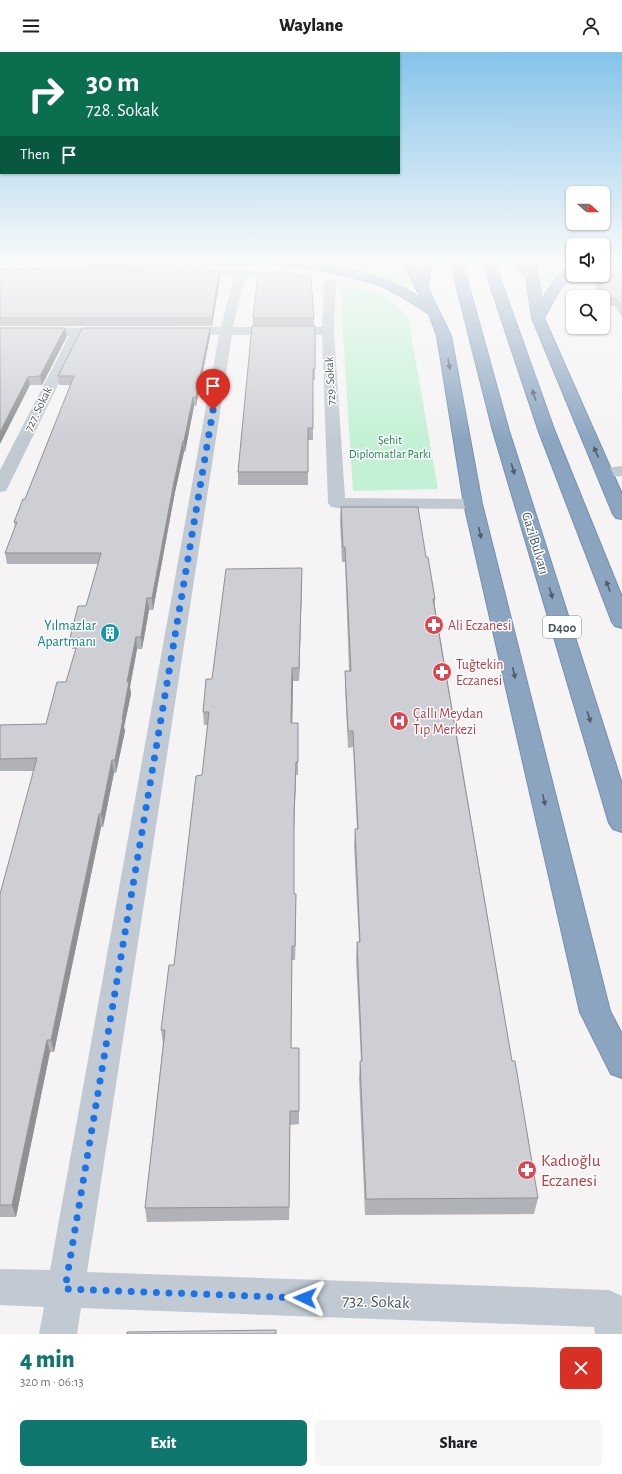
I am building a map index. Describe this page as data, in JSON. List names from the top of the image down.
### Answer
{
  "streets": {
    "highway": ["Gazi Bulvarı", "D400"],
    "street": ["729. Sokak", "727. Sokak", "732. Sokak"]
  },
  "parks": ["Şehit Diplomatlar Parkı"],
  "places": {
    "pharmacy": ["Ali Eczanesi", "Tuğtekin Eczanesi", "Kadıoğlu Eczanesi"],
    "building": ["Yılmazlar Apartmanı"],
    "hospital": ["Çallı Meydan Tıp Merkezi"]
  },
  "north": "right",
  "page": {
    "header": "Waylane",
    "turn": ["30 m", "728. Sokak"],
    "then": "Then",
    "heading": ["4 min", "320 m · 06:13"],
    "buttons": ["Exit", "Share"]
  }
}
